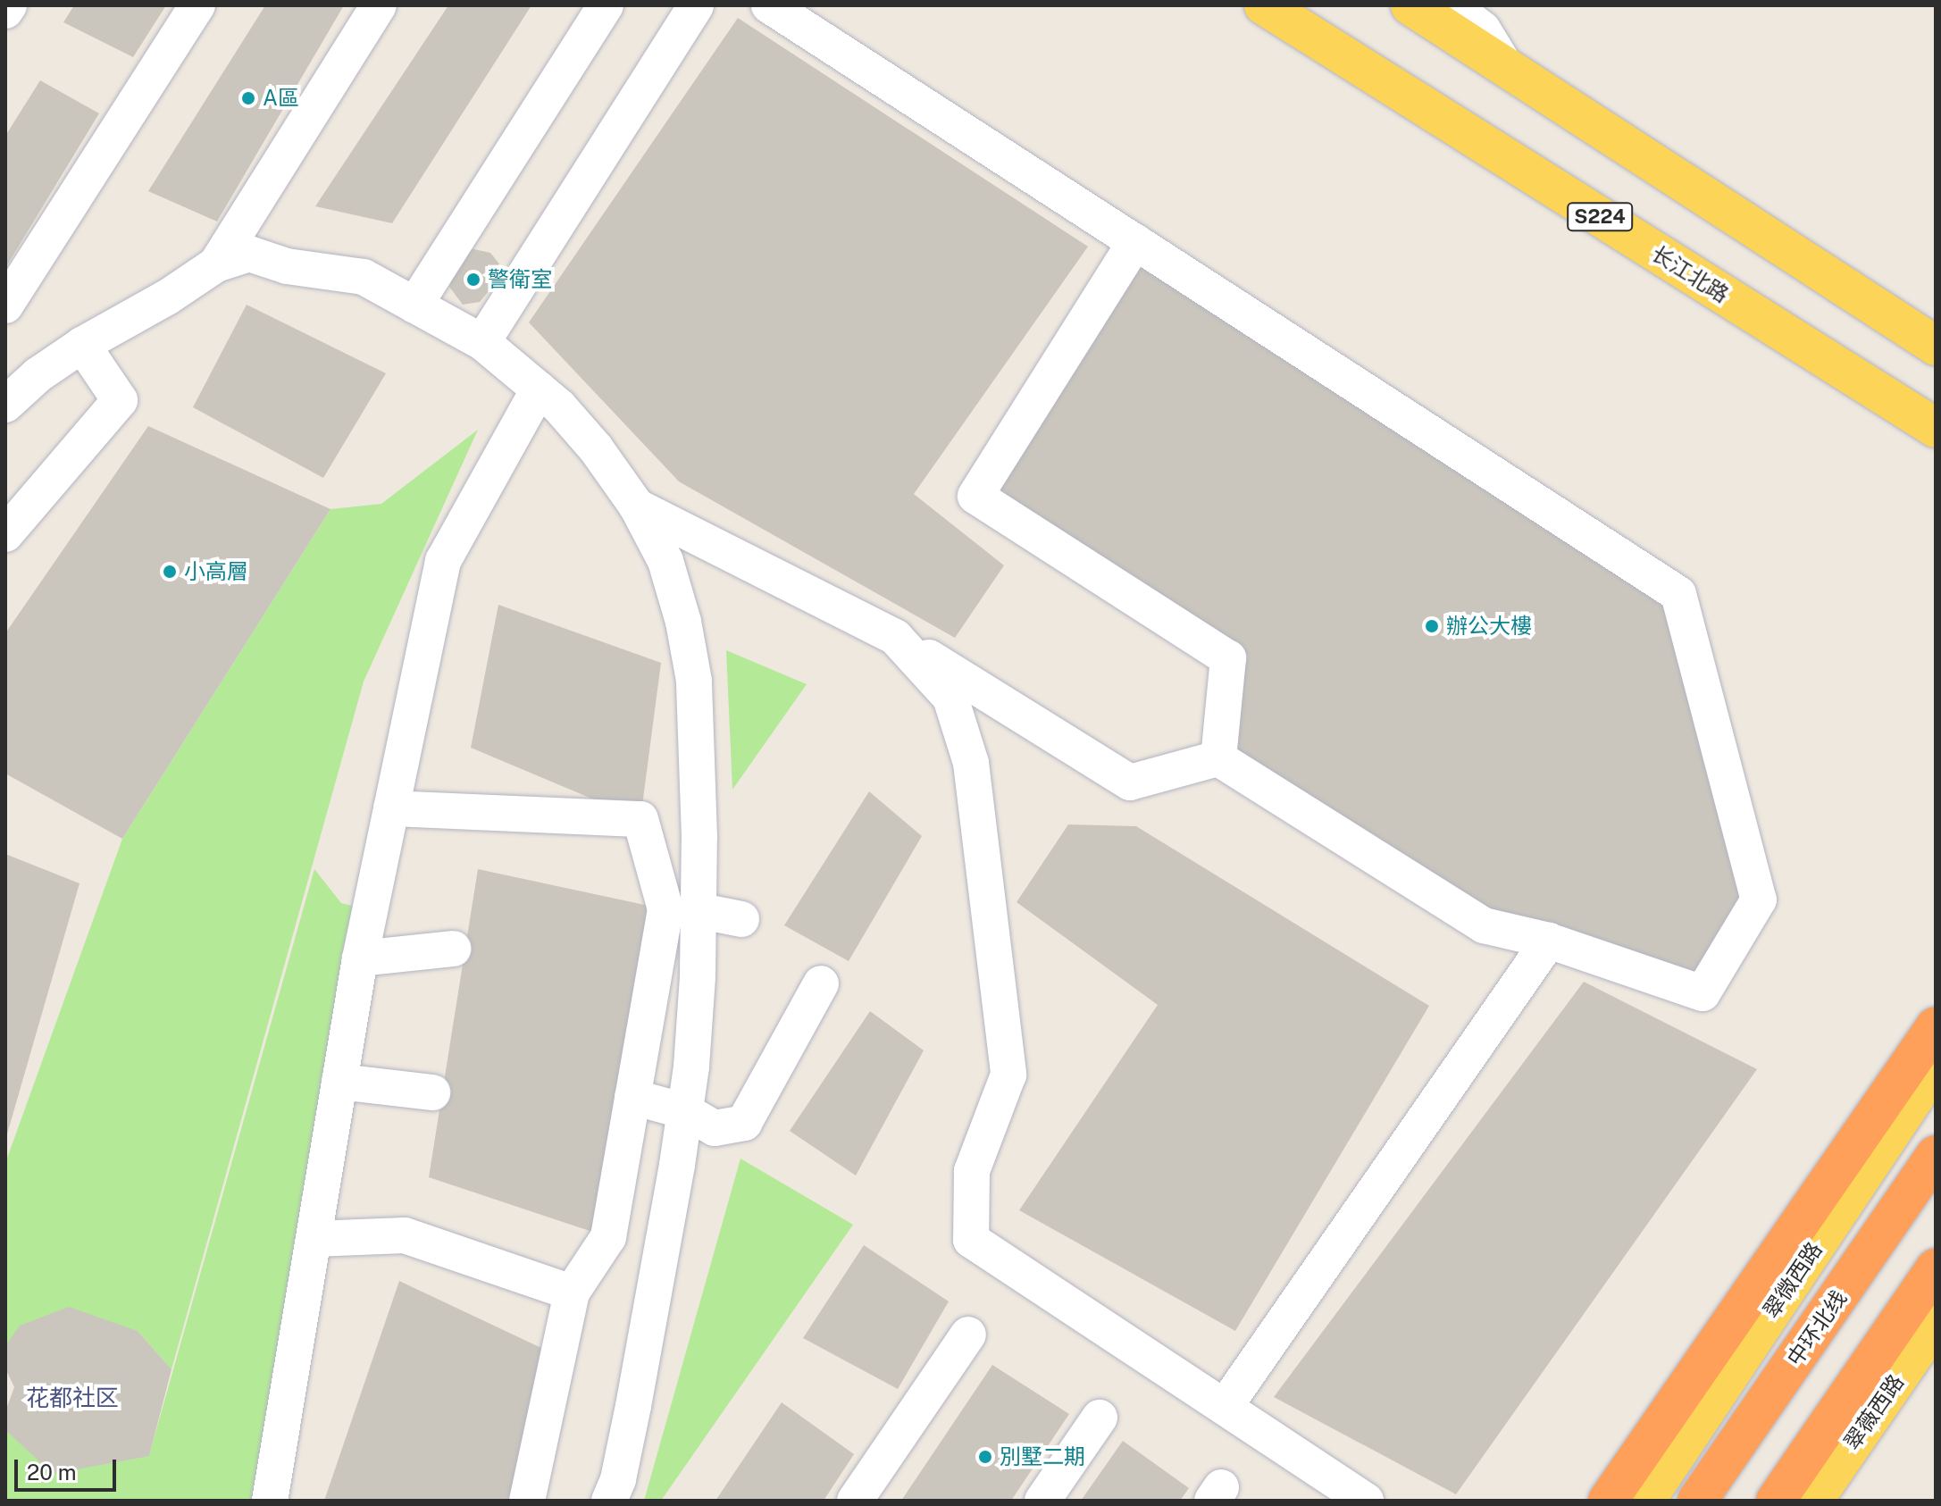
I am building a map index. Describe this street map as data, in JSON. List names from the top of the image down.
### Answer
{
  "streets": {
    "highway": ["中环北线"],
    "main road": [
      "S224",
      "长江北路",
      "翠微西路",
      "翠薇西路"
    ]
  },
  "districts": ["花都社区"],
  "places": [
    "A區",
    "警衛室",
    "小高層",
    "辦公大樓",
    "別墅二期"
  ],
  "scale_bar": "20 m"
}
